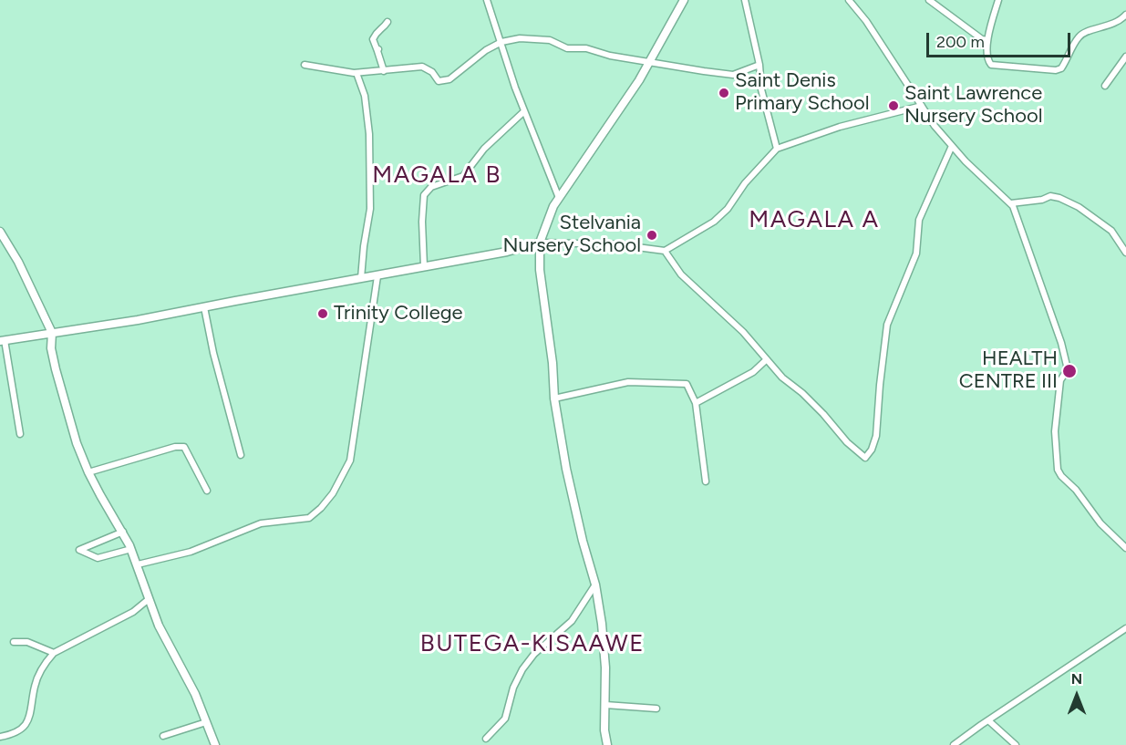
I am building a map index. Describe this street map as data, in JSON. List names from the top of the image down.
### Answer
{
  "districts": ["MAGALA B", "MAGALA A", "BUTEGA-KISAAWE"],
  "places": [
    "Saint Denis Primary School",
    "Saint Lawrence Nursery School",
    "Stelvania Nursery School",
    "Trinity College",
    "HEALTH CENTRE III"
  ],
  "scale_bar": "200 m",
  "north": "top"
}
